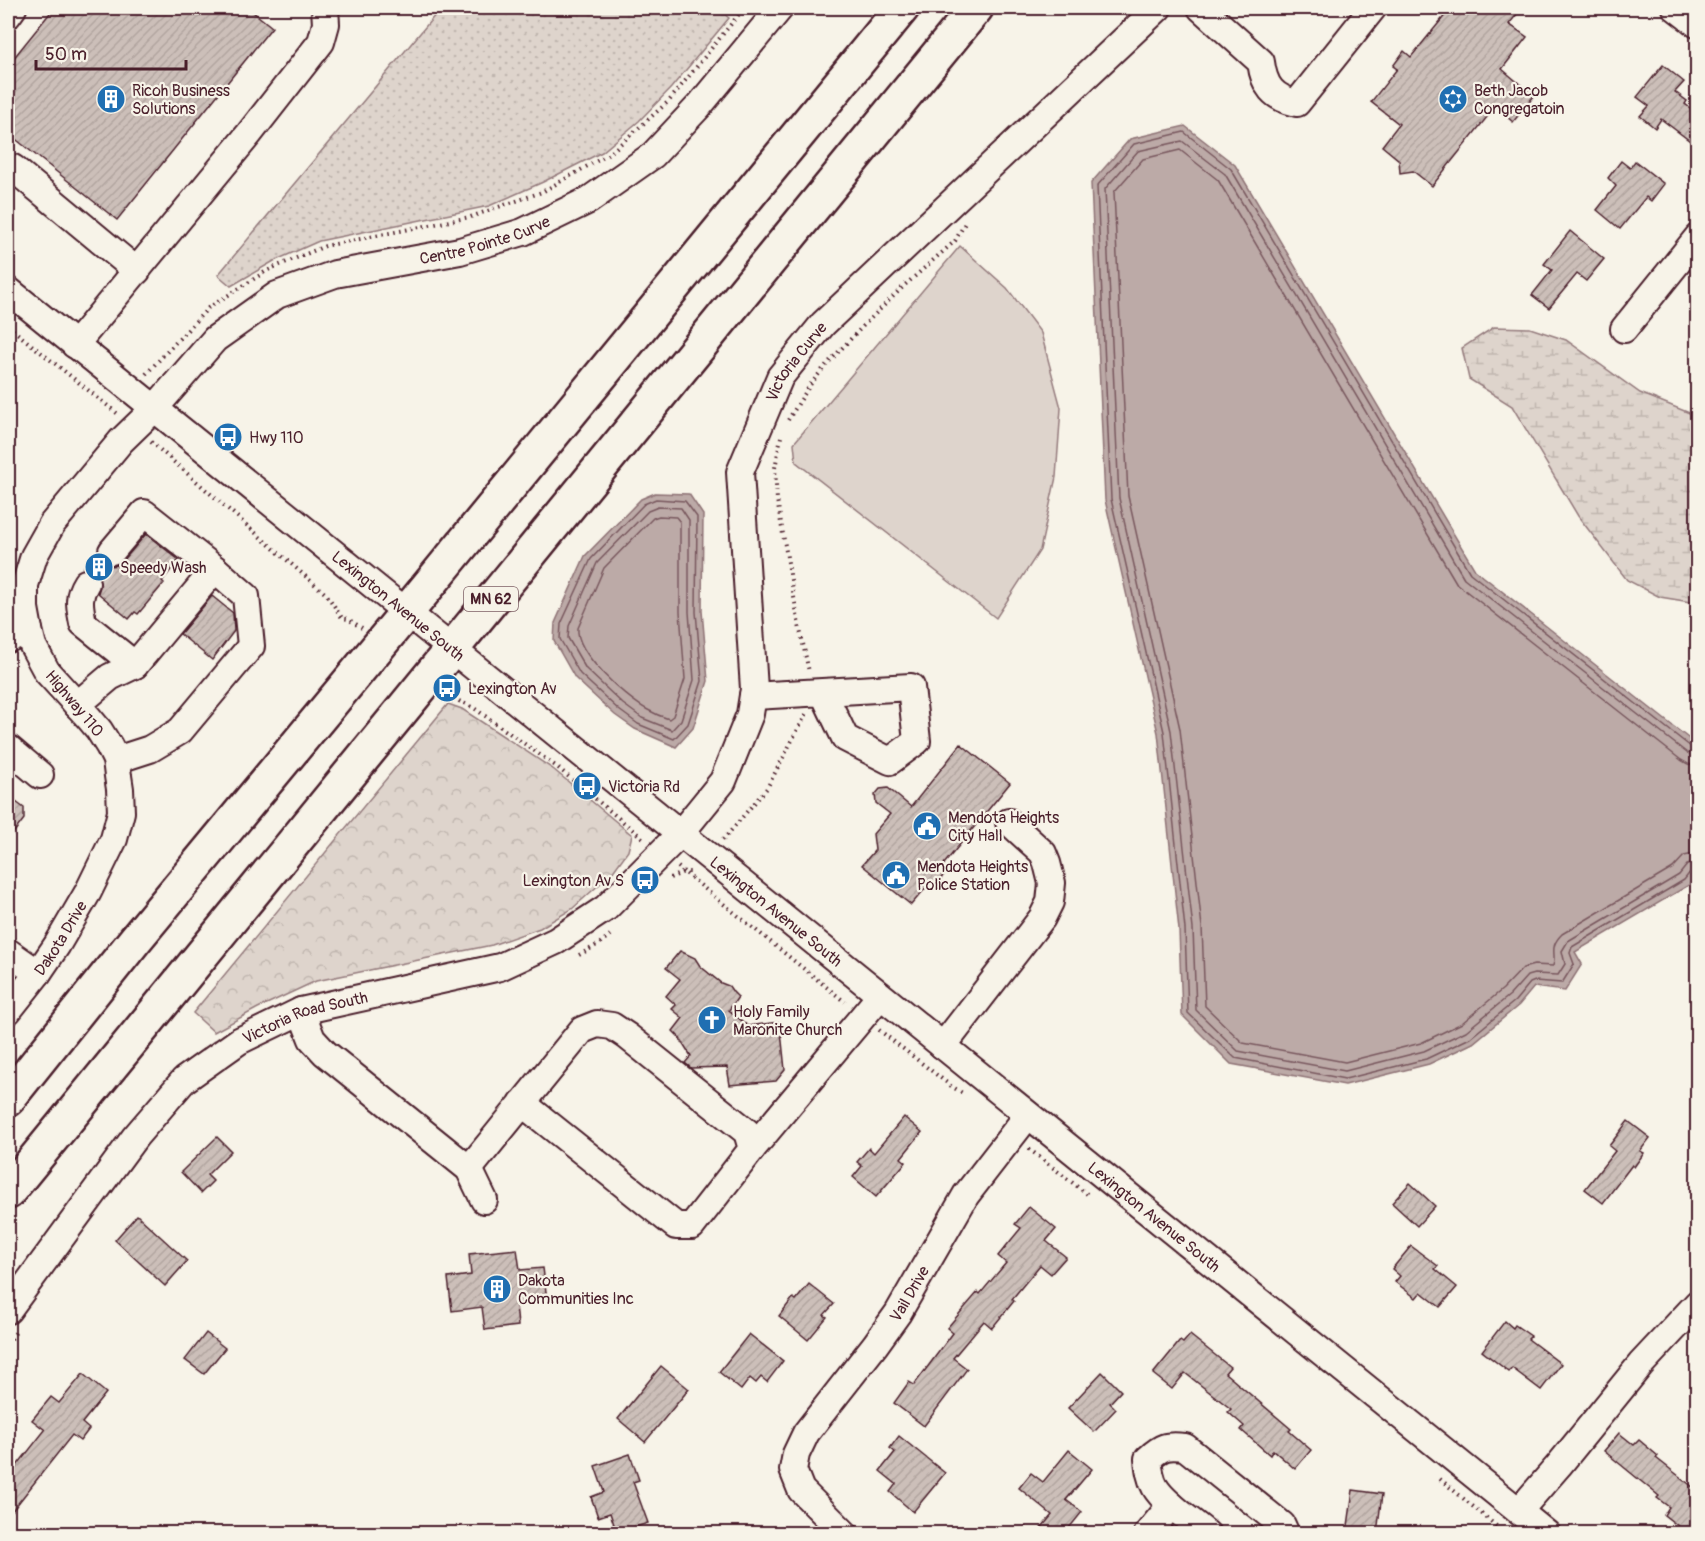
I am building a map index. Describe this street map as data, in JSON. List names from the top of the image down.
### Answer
{
  "streets": {
    "highway": ["MN 62"],
    "street": [
      "Centre Pointe Curve",
      "Victoria Curve",
      "Lexington Avenue South",
      "Highway 110",
      "Dakota Drive",
      "Victoria Road South",
      "Vail Drive"
    ]
  },
  "crossings": [
    ["Centre Pointe Curve", "Lexington Avenue South"],
    ["Centre Pointe Curve", "Highway 110"],
    ["Victoria Curve", "Lexington Avenue South"],
    ["Victoria Curve", "Victoria Road South"],
    ["MN 62", "Lexington Avenue South"],
    ["Lexington Avenue South", "Highway 110"],
    ["Lexington Avenue South", "Victoria Road South"],
    ["Lexington Avenue South", "Vail Drive"],
    ["Highway 110", "Dakota Drive"]
  ],
  "places": {
    "building": ["Ricoh Business Solutions", "Speedy Wash", "Dakota Communities Inc"],
    "synagogue": ["Beth Jacob Congregatoin"],
    "bus stop": [
      "Hwy 110",
      "Lexington Av",
      "Victoria Rd",
      "Lexington Av S"
    ],
    "public building": ["Mendota Heights City Hall", "Mendota Heights Police Station"],
    "church": ["Holy Family Maronite Church"]
  },
  "scale_bar": "50 m"
}
